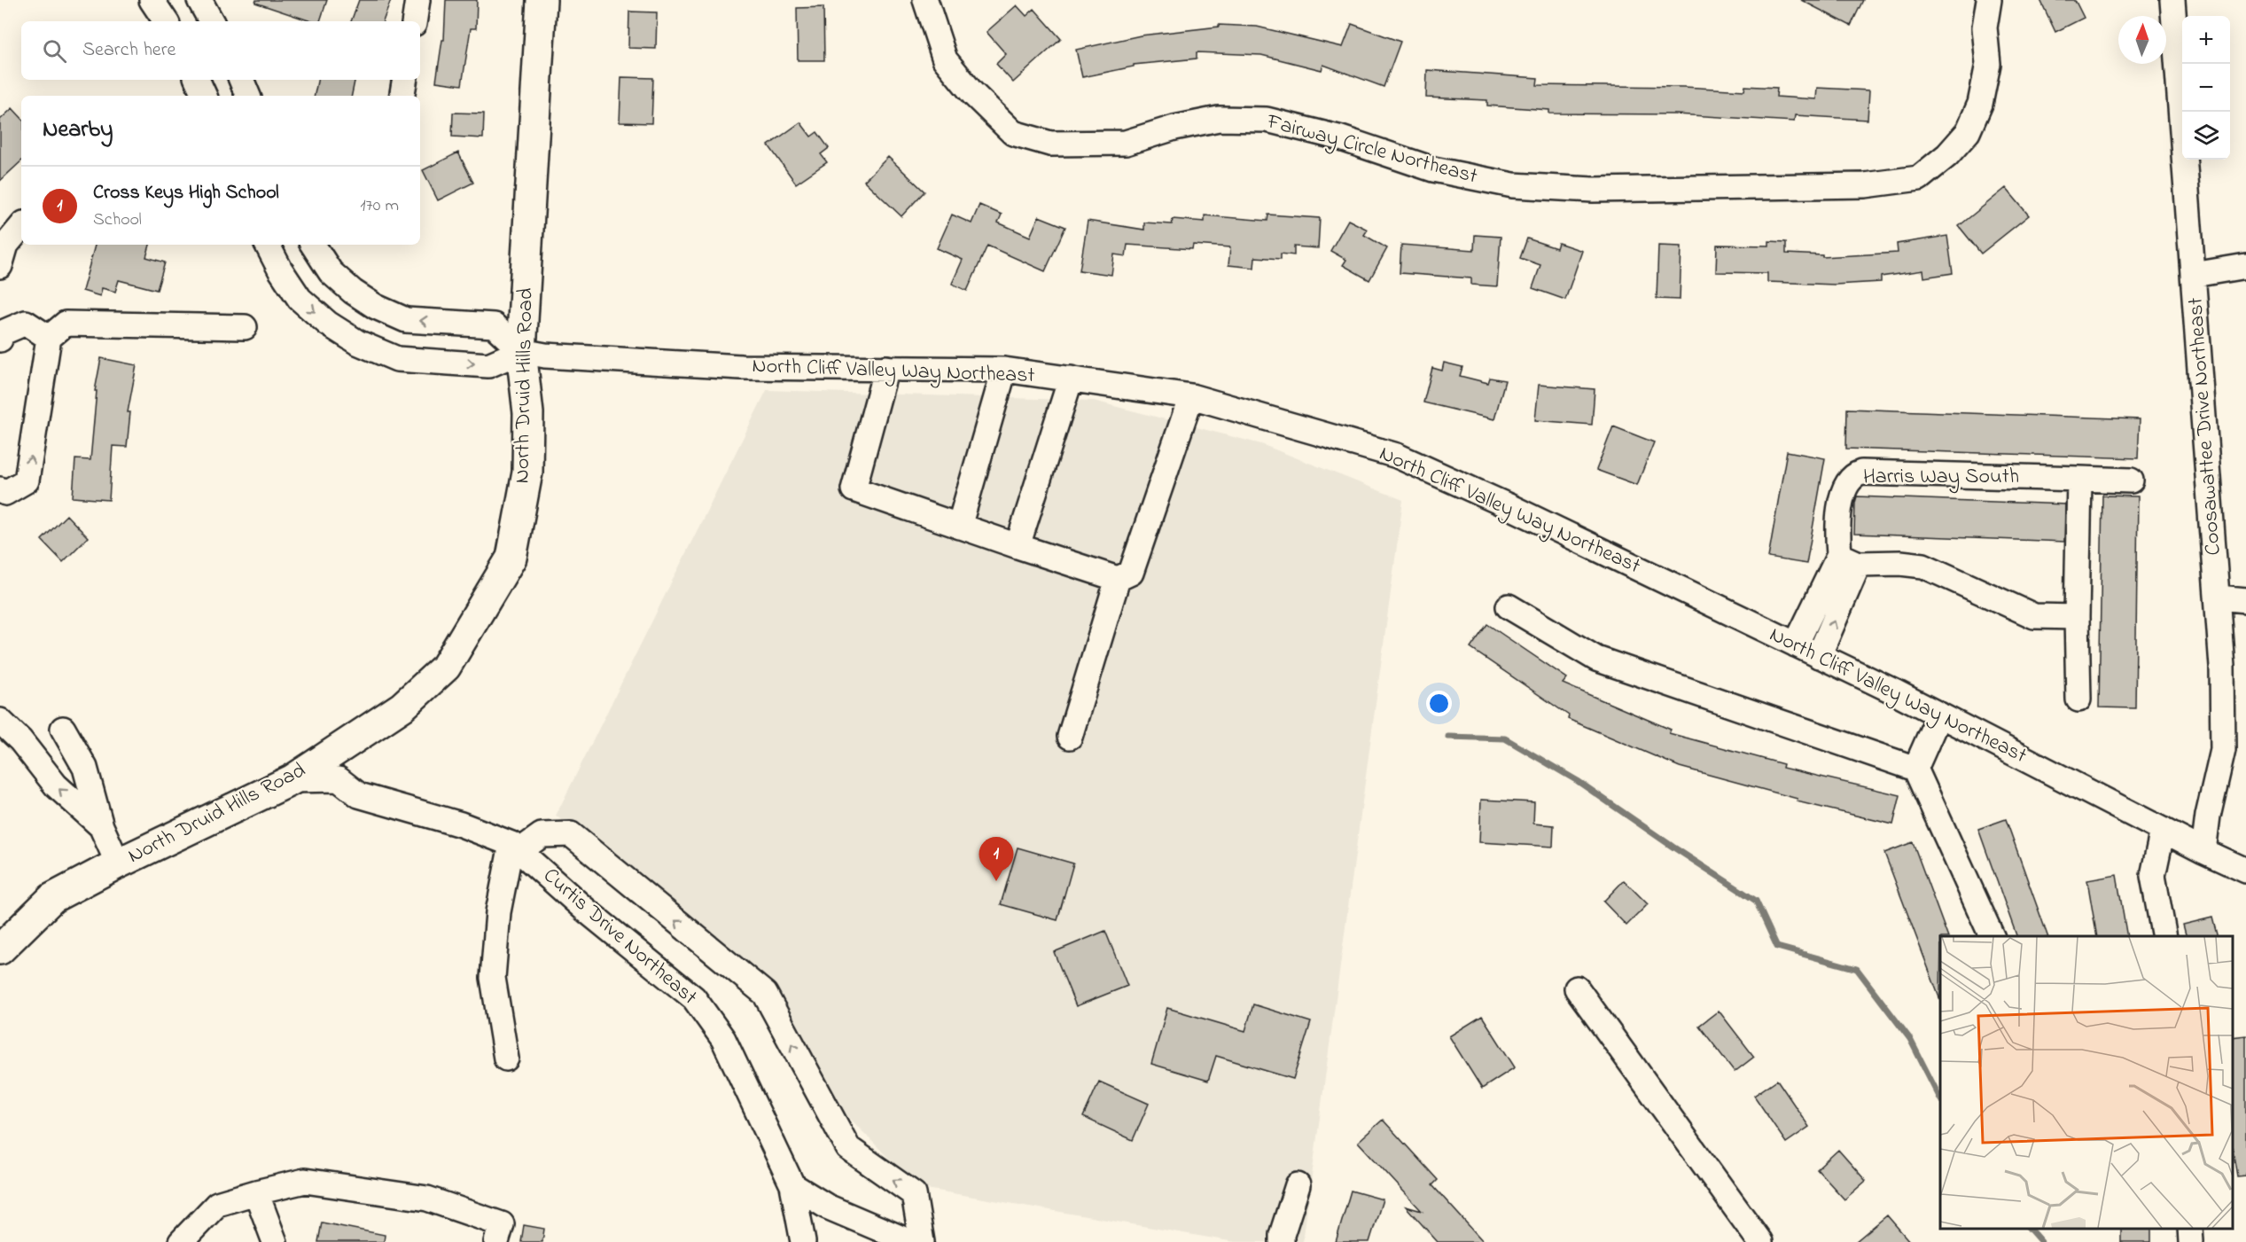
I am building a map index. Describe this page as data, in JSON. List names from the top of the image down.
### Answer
{
  "streets": {
    "main road": ["North Druid Hills Road"],
    "street": [
      "Fairway Circle Northeast",
      "North Cliff Valley Way Northeast",
      "Coosawattee Drive Northeast",
      "Harris Way South",
      "Curtis Drive Northeast"
    ]
  },
  "crossings": [
    ["North Cliff Valley Way Northeast", "North Druid Hills Road"],
    ["North Cliff Valley Way Northeast", "Coosawattee Drive Northeast"],
    ["North Cliff Valley Way Northeast", "Harris Way South"],
    ["North Druid Hills Road", "Curtis Drive Northeast"]
  ],
  "north": "top",
  "page": {
    "map_buttons": ["+", "−"],
    "search": "Search here",
    "heading": "Nearby",
    "list": [
      {
        "mark": "1",
        "name": "Cross Keys High School",
        "note": "School",
        "value": "170 m"
      }
    ],
    "pins": "1"
  }
}
